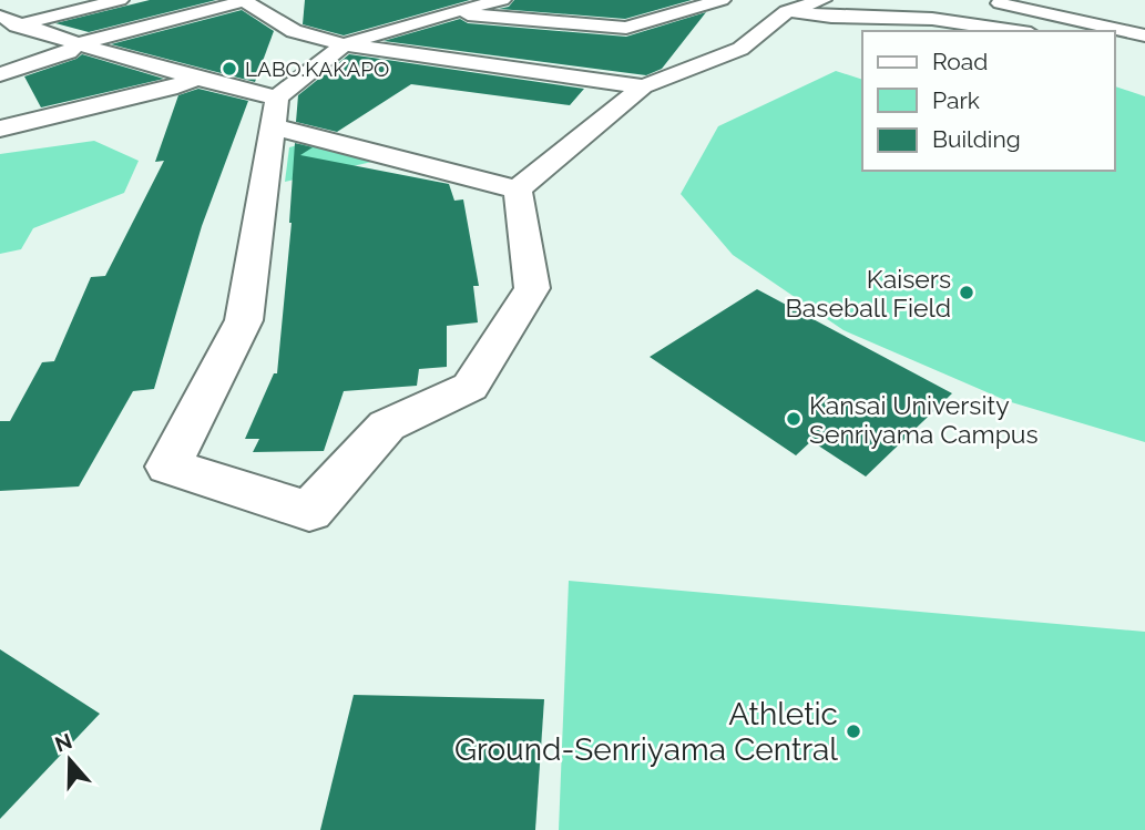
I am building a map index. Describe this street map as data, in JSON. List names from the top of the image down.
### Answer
{
  "places": [
    "LABO.KAKAPO",
    "Kaisers Baseball Field",
    "Kansai University Senriyama Campus",
    "Athletic Ground-Senriyama Central"
  ],
  "legend": ["Road", "Park", "Building"],
  "north": "top"
}
